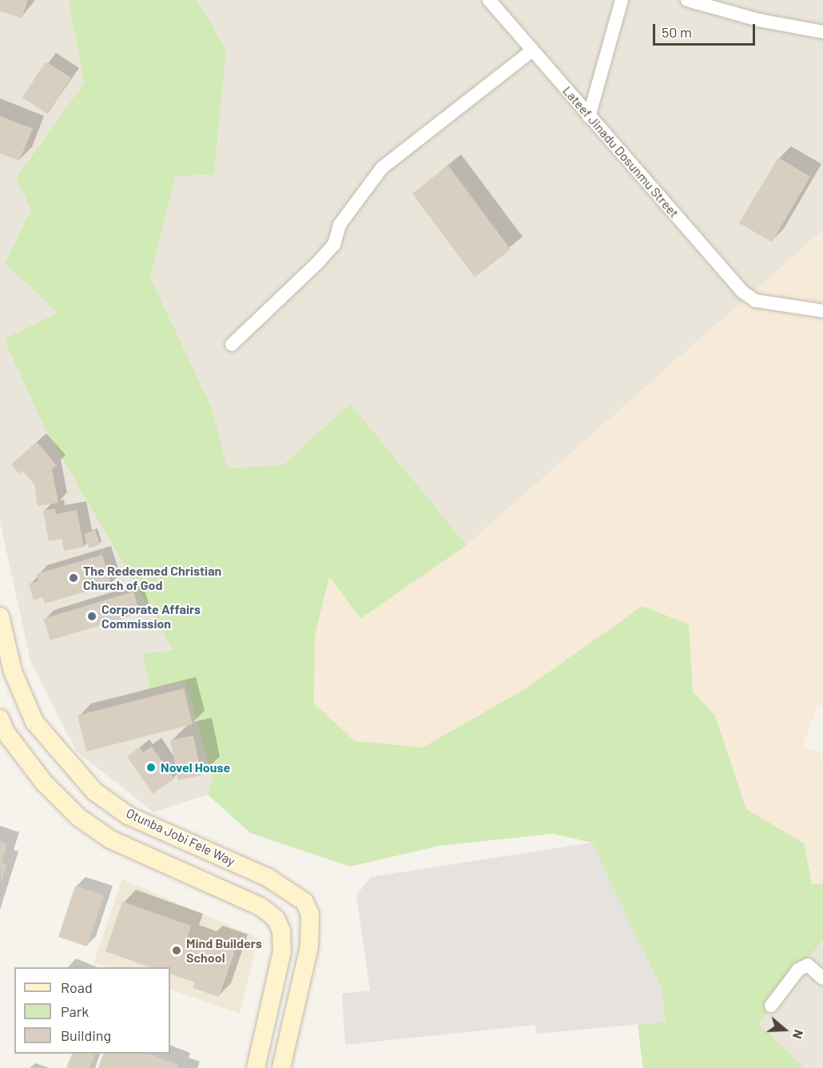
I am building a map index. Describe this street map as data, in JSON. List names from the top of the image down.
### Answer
{
  "streets": {
    "street": ["Lateef Jinadu Dosunmu Street", "Otunba Jobi Fele Way"]
  },
  "places": [
    "The Redeemed Christian Church of God",
    "Corporate Affairs Commission",
    "Novel House",
    "Mind Builders School"
  ],
  "legend": ["Road", "Park", "Building"],
  "scale_bar": "50 m",
  "north": "right"
}
